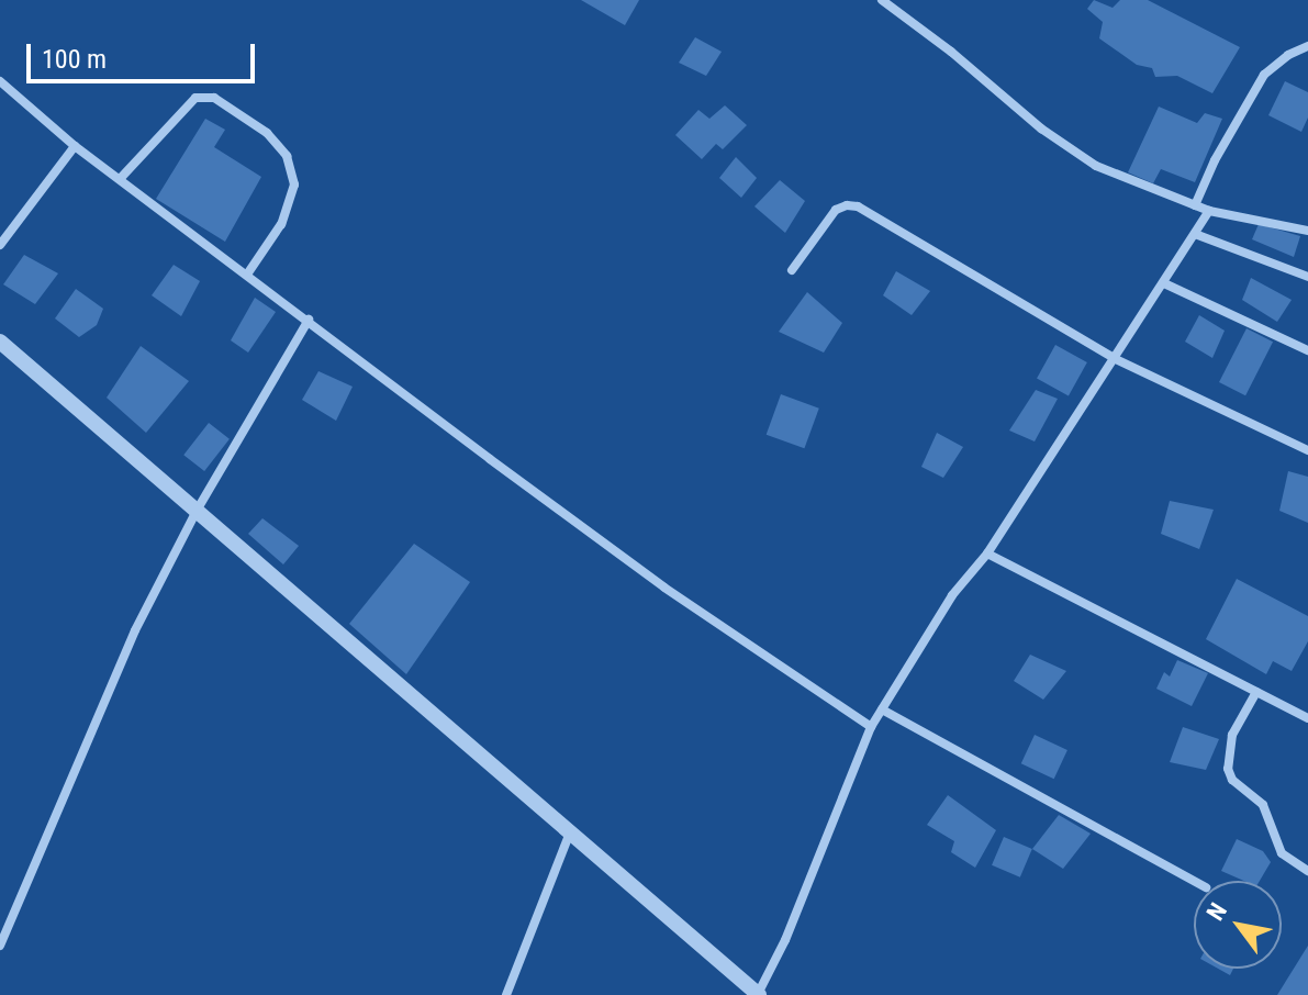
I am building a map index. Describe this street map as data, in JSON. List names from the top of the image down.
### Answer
{
  "scale_bar": "100 m",
  "north": "top left"
}
